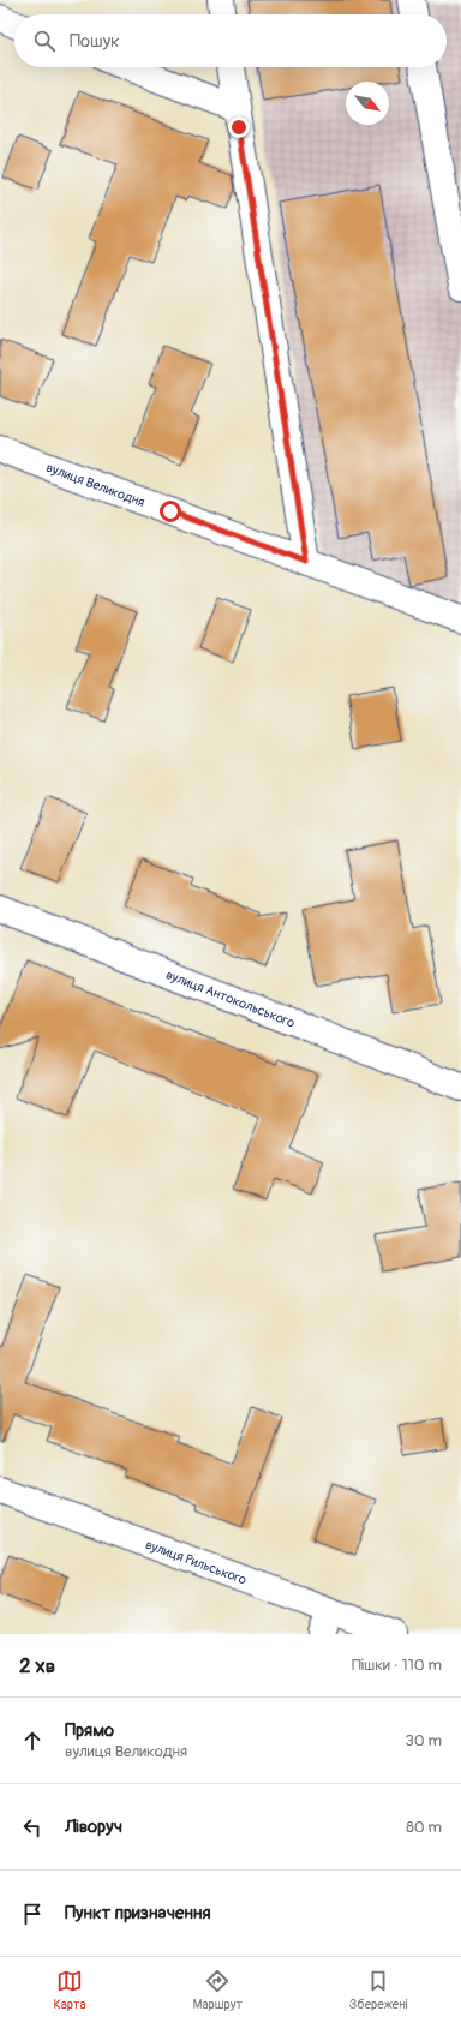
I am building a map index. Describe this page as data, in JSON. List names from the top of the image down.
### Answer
{
  "streets": {
    "street": ["вулиця Великодня", "вулиця Антокольського", "вулиця Рильського"]
  },
  "north": "bottom right",
  "page": {
    "search": "Пошук",
    "heading": ["2 хв", "Пішки · 110 m"],
    "list": [
      ["Прямо", "вулиця Великодня", "30 m"],
      ["Ліворуч", "80 m"],
      "Пункт призначення"
    ],
    "nav": ["Карта", "Маршрут", "Збережені"]
  }
}
